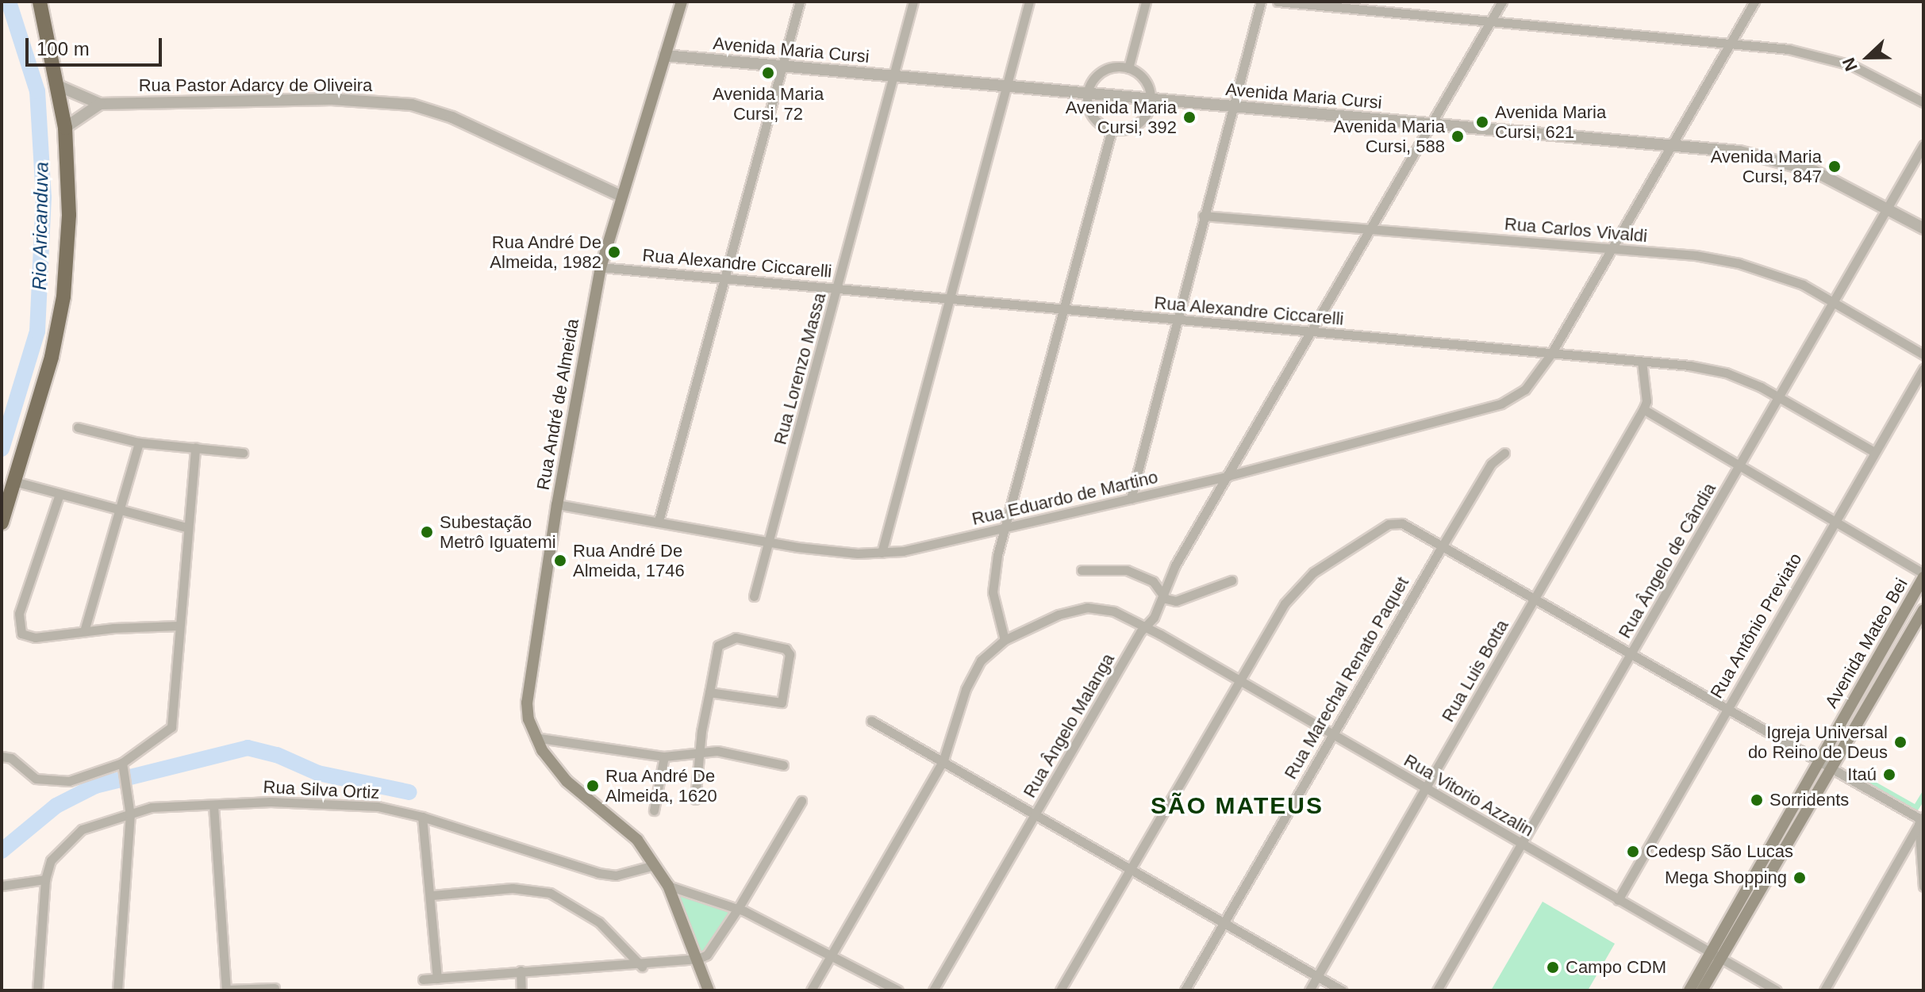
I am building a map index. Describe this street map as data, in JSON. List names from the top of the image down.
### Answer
{
  "streets": {
    "main road": ["Rua André de Almeida", "Avenida Mateo Bei"],
    "street": [
      "Avenida Maria Cursi",
      "Rua Pastor Adarcy de Oliveira",
      "Rua Carlos Vivaldi",
      "Rua Alexandre Ciccarelli",
      "Rua Lorenzo Massa",
      "Rua Eduardo de Martino",
      "Rua Ângelo de Cândia",
      "Rua Antônio Previato",
      "Rua Luis Botta",
      "Rua Marechal Renato Paquet",
      "Rua Ângelo Malanga",
      "Rua Silva Ortiz",
      "Rua Vitorio Azzalin"
    ]
  },
  "crossings": [
    ["Avenida Maria Cursi", "Rua Lorenzo Massa"],
    ["Avenida Maria Cursi", "Rua André de Almeida"],
    ["Avenida Maria Cursi", "Rua Eduardo de Martino"],
    ["Avenida Maria Cursi", "Rua Ângelo de Cândia"],
    ["Avenida Maria Cursi", "Rua Ângelo Malanga"],
    ["Rua Pastor Adarcy de Oliveira", "Rua André de Almeida"],
    ["Rua Carlos Vivaldi", "Rua Eduardo de Martino"],
    ["Rua Carlos Vivaldi", "Rua Ângelo de Cândia"],
    ["Rua Carlos Vivaldi", "Rua Ângelo Malanga"],
    ["Rua Alexandre Ciccarelli", "Rua Lorenzo Massa"],
    ["Rua Alexandre Ciccarelli", "Rua André de Almeida"],
    ["Rua Alexandre Ciccarelli", "Rua Eduardo de Martino"],
    ["Rua Alexandre Ciccarelli", "Rua Ângelo de Cândia"],
    ["Rua Alexandre Ciccarelli", "Rua Antônio Previato"],
    ["Rua Alexandre Ciccarelli", "Rua Luis Botta"],
    ["Rua Alexandre Ciccarelli", "Rua Ângelo Malanga"],
    ["Rua Lorenzo Massa", "Rua Eduardo de Martino"],
    ["Rua André de Almeida", "Rua Eduardo de Martino"],
    ["Rua André de Almeida", "Rua Silva Ortiz"],
    ["Rua Eduardo de Martino", "Rua Ângelo Malanga"],
    ["Rua Ângelo de Cândia", "Rua Vitorio Azzalin"],
    ["Rua Antônio Previato", "Rua Vitorio Azzalin"],
    ["Avenida Mateo Bei", "Rua Vitorio Azzalin"],
    ["Rua Luis Botta", "Rua Vitorio Azzalin"],
    ["Rua Marechal Renato Paquet", "Rua Vitorio Azzalin"],
    ["Rua Ângelo Malanga", "Rua Vitorio Azzalin"]
  ],
  "districts": ["SÃO MATEUS"],
  "water": ["Rio Aricanduva"],
  "places": [
    "Avenida Maria Cursi, 72",
    "Avenida Maria Cursi, 392",
    "Avenida Maria Cursi, 621",
    "Avenida Maria Cursi, 588",
    "Avenida Maria Cursi, 847",
    "Rua André De Almeida, 1982",
    "Subestação Metrô Iguatemi",
    "Rua André De Almeida, 1746",
    "Igreja Universal do Reino de Deus",
    "Itaú",
    "Rua André De Almeida, 1620",
    "Sorridents",
    "Cedesp São Lucas",
    "Mega Shopping",
    "Campo CDM"
  ],
  "scale_bar": "100 m",
  "north": "left"
}
